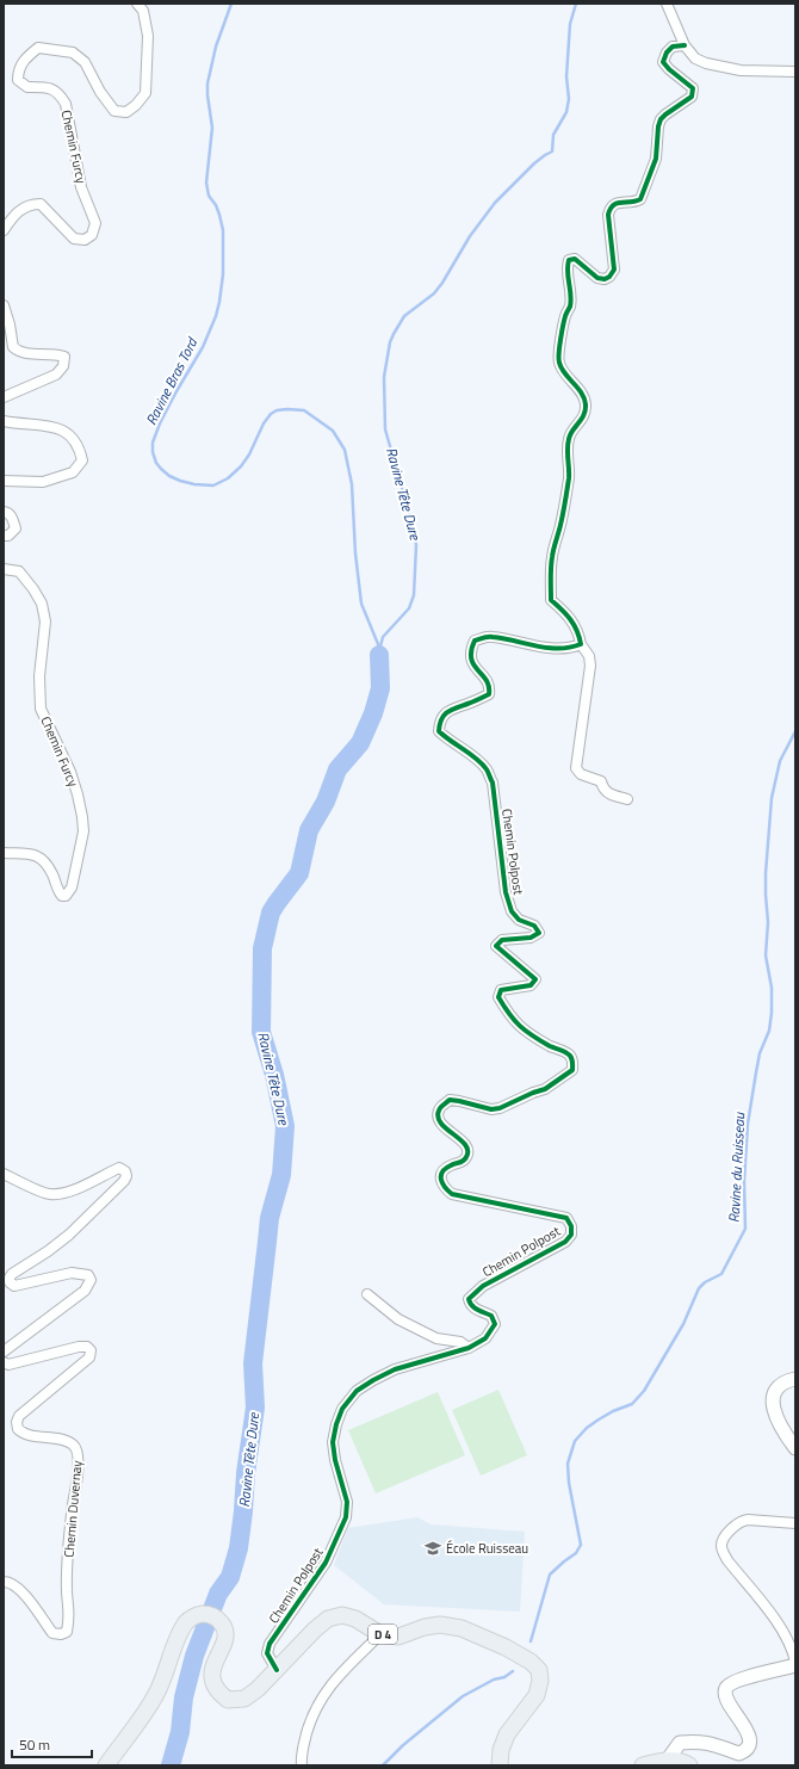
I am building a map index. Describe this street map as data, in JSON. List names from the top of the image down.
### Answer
{
  "streets": {
    "main road": ["D 4"],
    "street": ["Chemin Furcy", "Chemin Polpost", "Chemin Duvernay"]
  },
  "crossings": [
    ["Chemin Polpost", "D 4"]
  ],
  "water": ["Ravine Bras Tord", "Ravine Tête Dure", "Ravine du Ruisseau"],
  "places": {
    "school or university": ["École Ruisseau"]
  },
  "scale_bar": "50 m"
}
